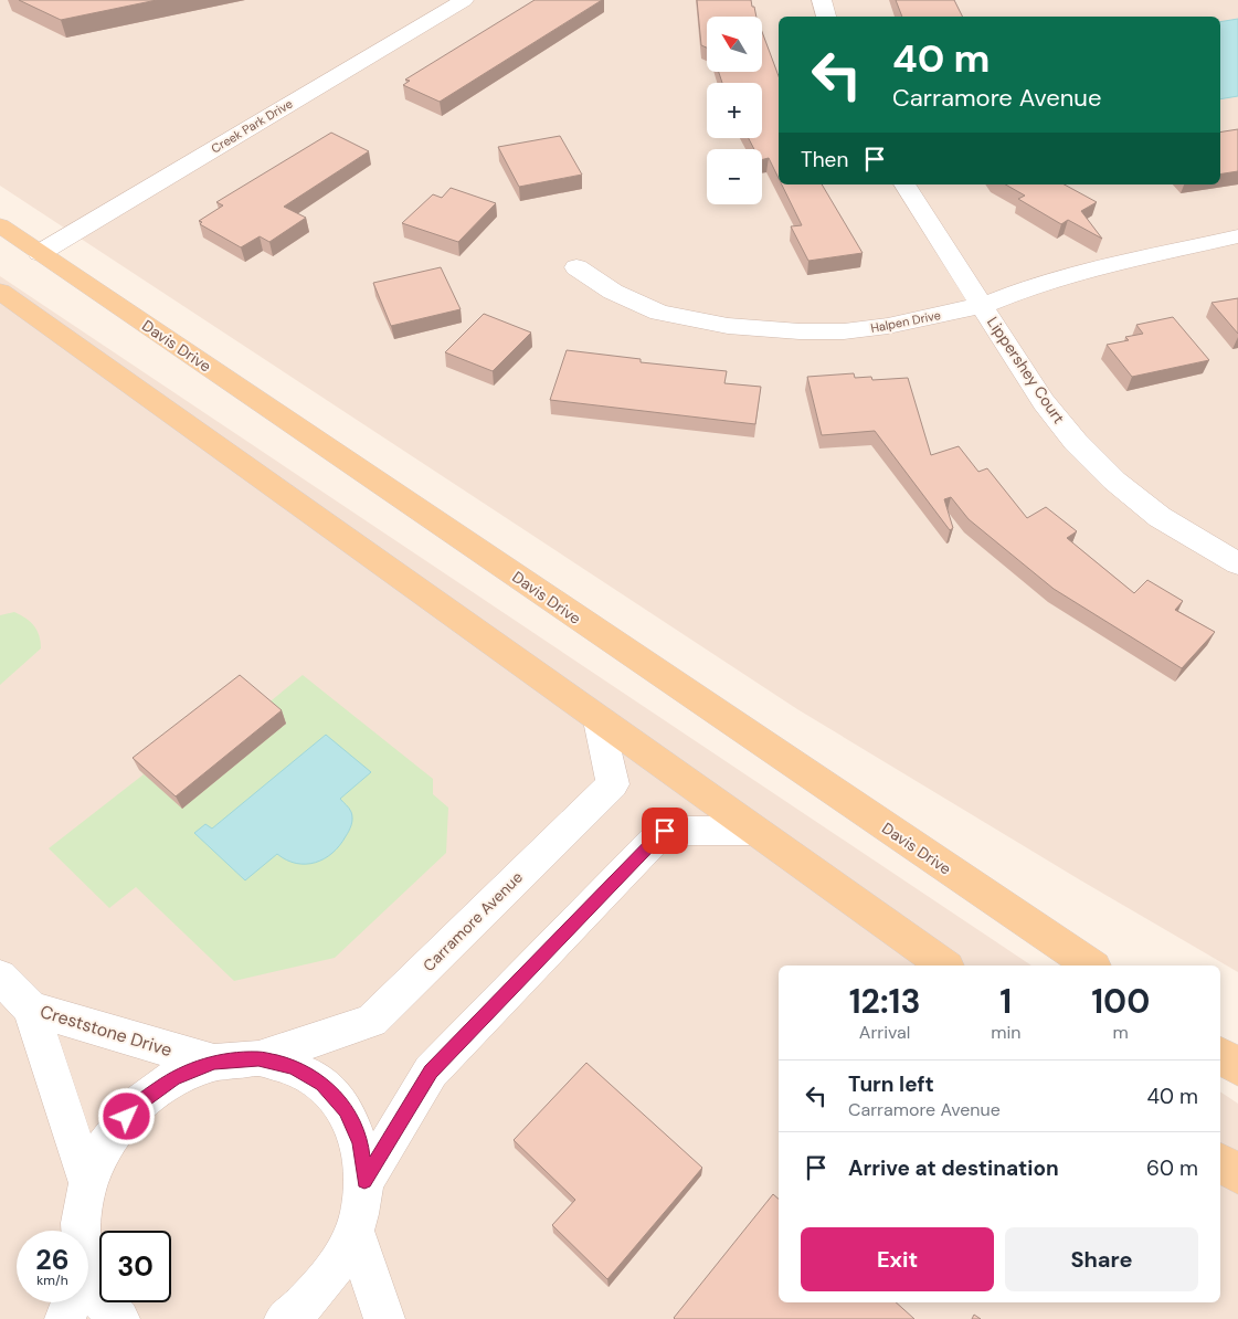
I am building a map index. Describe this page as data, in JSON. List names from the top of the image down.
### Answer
{
  "streets": {
    "main road": ["Davis Drive"],
    "street": [
      "Creek Park Drive",
      "Halpen Drive",
      "Lippershey Court",
      "Carramore Avenue",
      "Creststone Drive"
    ]
  },
  "crossings": [
    ["Creek Park Drive", "Davis Drive"],
    ["Halpen Drive", "Lippershey Court"],
    ["Carramore Avenue", "Creststone Drive"]
  ],
  "north": "top left",
  "page": {
    "map_buttons": ["+", "−"],
    "turn": ["40 m", "Carramore Avenue"],
    "then": "Then",
    "eta": [
      "12:13",
      "Arrival",
      "1",
      "min",
      "100",
      "m"
    ],
    "list": [
      {
        "name": "Turn left",
        "note": "Carramore Avenue",
        "value": "40 m"
      },
      {
        "name": "Arrive at destination",
        "value": "60 m"
      }
    ],
    "buttons": ["Exit", "Share"],
    "speed": "26 km/h",
    "limit": "30"
  }
}
